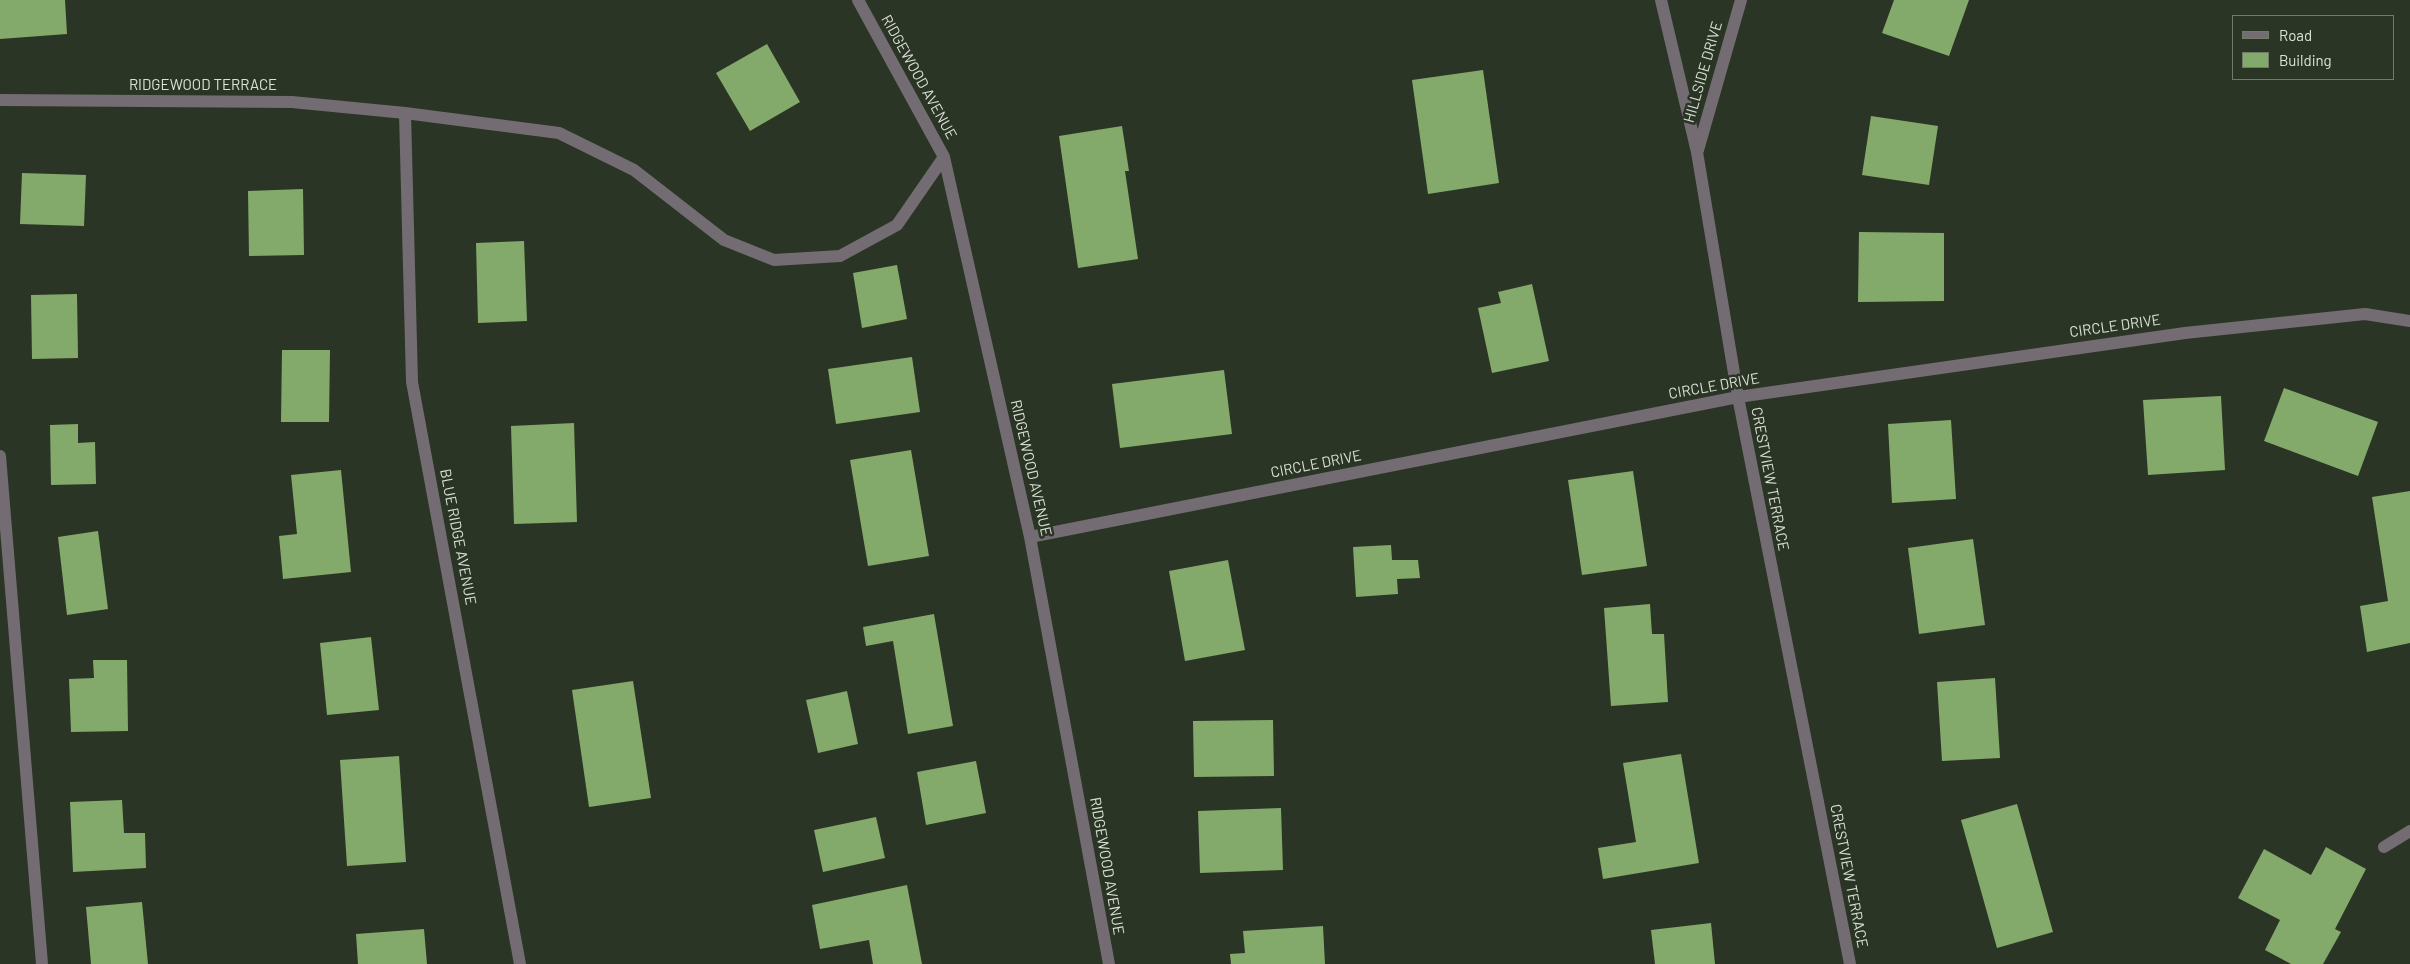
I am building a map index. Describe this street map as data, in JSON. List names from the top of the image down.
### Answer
{
  "streets": {
    "street": [
      "HILLSIDE DRIVE",
      "RIDGEWOOD AVENUE",
      "RIDGEWOOD TERRACE",
      "CIRCLE DRIVE",
      "CRESTVIEW TERRACE",
      "BLUE RIDGE AVENUE"
    ]
  },
  "crossings": [
    ["HILLSIDE DRIVE", "CRESTVIEW TERRACE"],
    ["RIDGEWOOD AVENUE", "RIDGEWOOD TERRACE"],
    ["RIDGEWOOD AVENUE", "CIRCLE DRIVE"],
    ["RIDGEWOOD TERRACE", "BLUE RIDGE AVENUE"],
    ["CIRCLE DRIVE", "CRESTVIEW TERRACE"]
  ],
  "legend": ["Road", "Building"]
}
